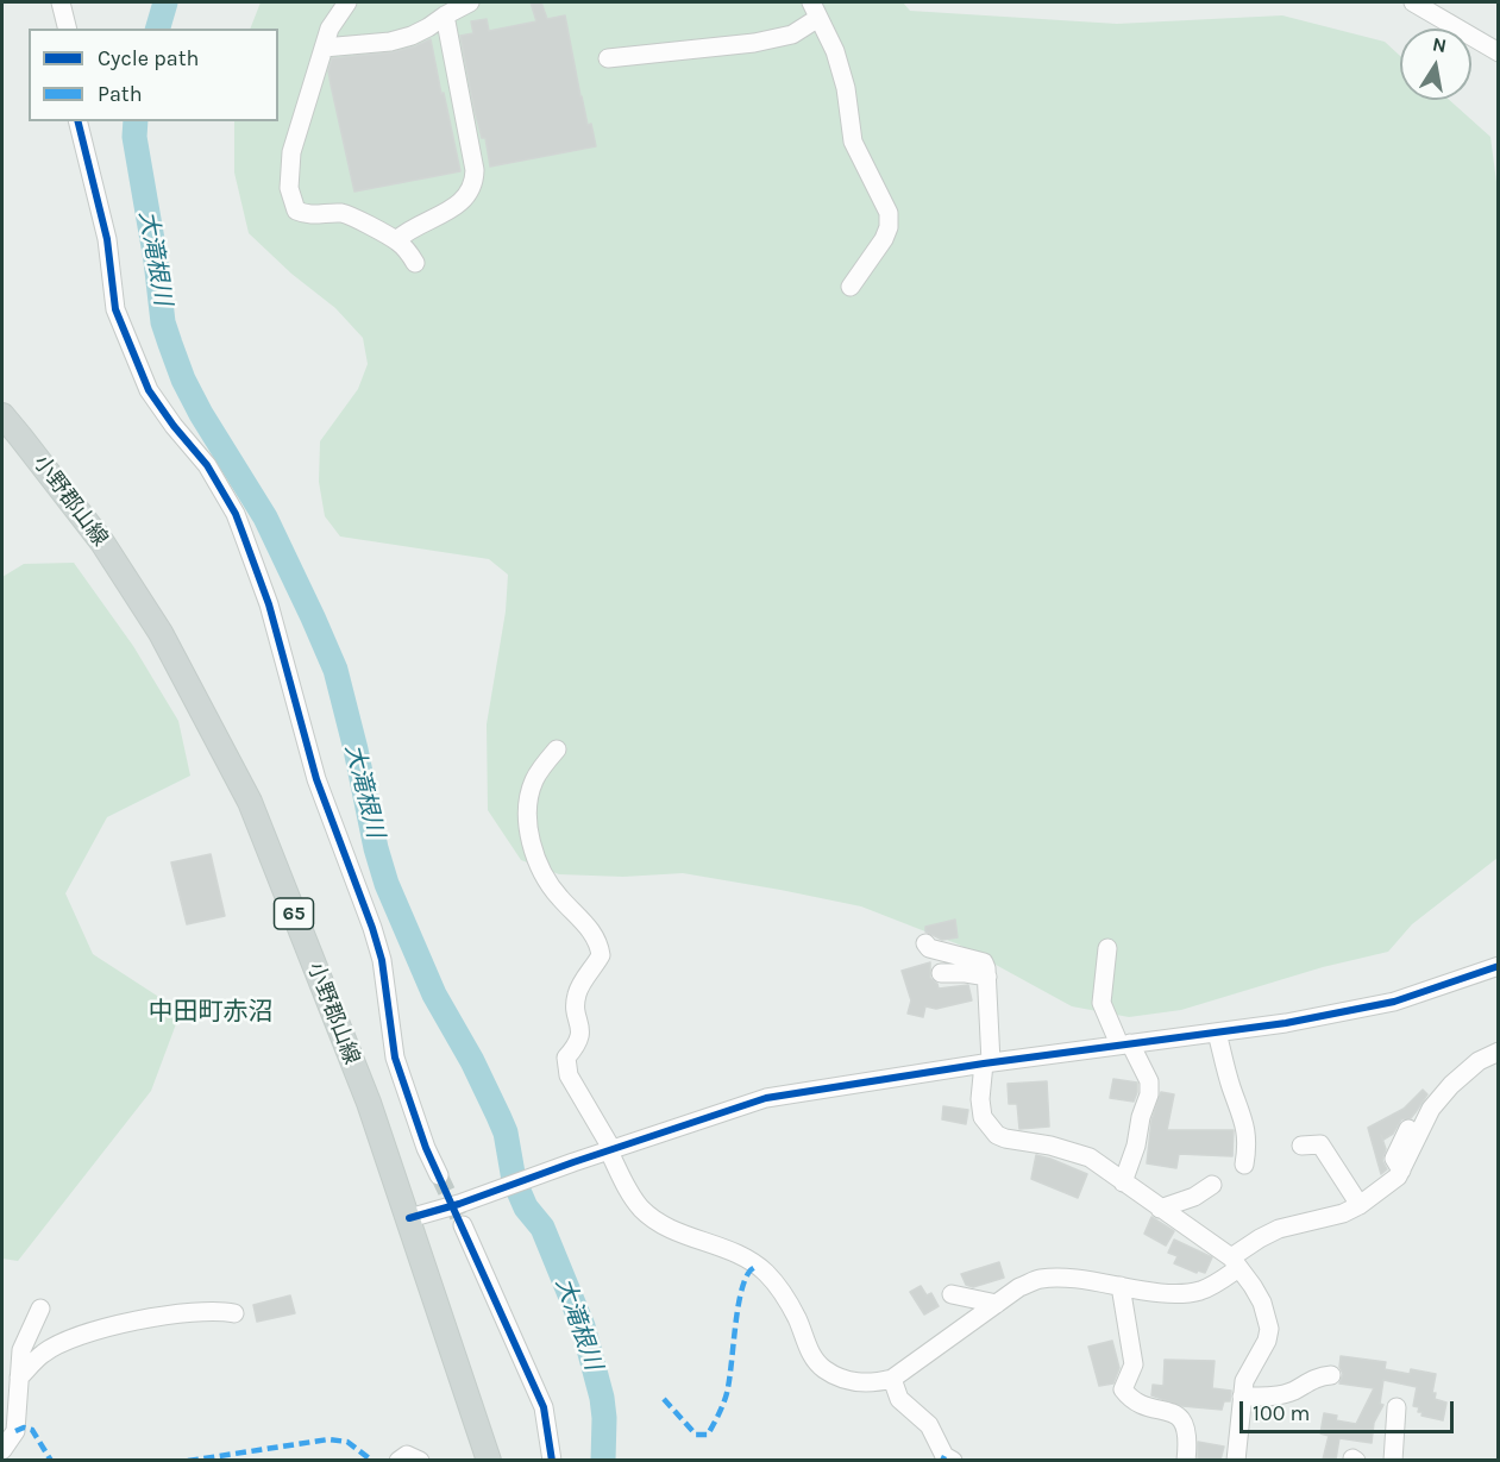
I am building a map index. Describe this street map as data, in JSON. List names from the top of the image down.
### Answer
{
  "streets": {
    "main road": ["小野郡山線", "65"]
  },
  "districts": ["中田町赤沼"],
  "water": ["大滝根川"],
  "legend": ["Cycle path", "Path"],
  "scale_bar": "100 m",
  "north": "top"
}
